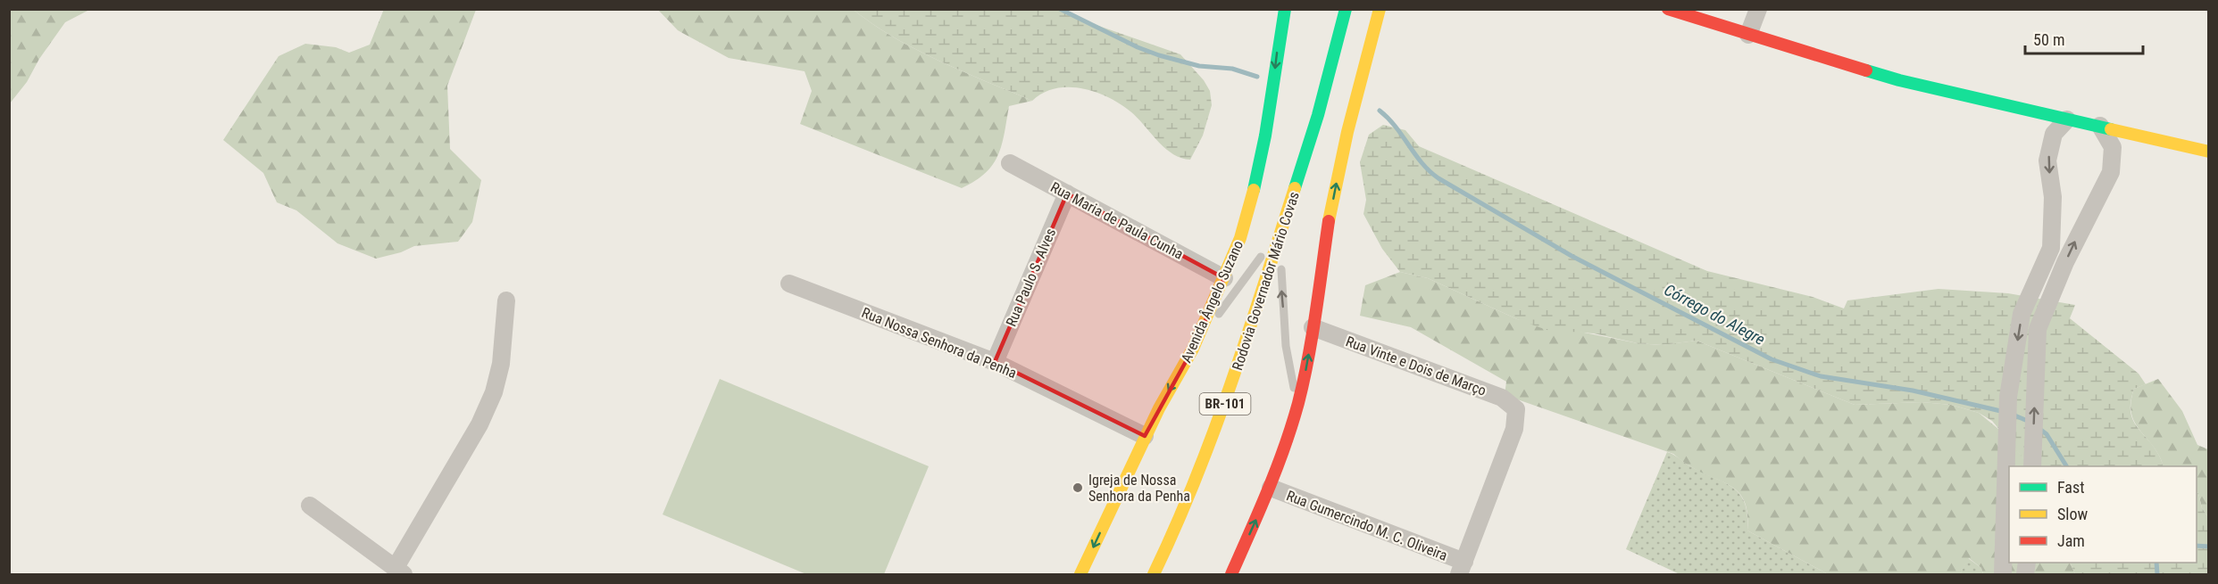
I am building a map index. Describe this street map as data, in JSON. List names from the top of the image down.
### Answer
{
  "streets": {
    "main road": ["Rodovia Governador Mário Covas", "Avenida Ângelo Suzano", "BR-101"],
    "street": [
      "Rua Maria de Paula Cunha",
      "Rua Paulo S. Alves",
      "Rua Nossa Senhora da Penha",
      "Rua Vinte e Dois de Março",
      "Rua Gumercindo M. C. Oliveira"
    ]
  },
  "crossings": [
    ["Rua Maria de Paula Cunha", "Rua Paulo S. Alves"],
    ["Rua Maria de Paula Cunha", "Avenida Ângelo Suzano"],
    ["Rua Paulo S. Alves", "Rua Nossa Senhora da Penha"],
    ["Avenida Ângelo Suzano", "Rua Nossa Senhora da Penha"],
    ["Rua Vinte e Dois de Março", "Rua Gumercindo M. C. Oliveira"]
  ],
  "water": ["Córrego do Alegre"],
  "places": ["Igreja de Nossa Senhora da Penha"],
  "legend": ["Fast", "Slow", "Jam"],
  "scale_bar": "50 m"
}
